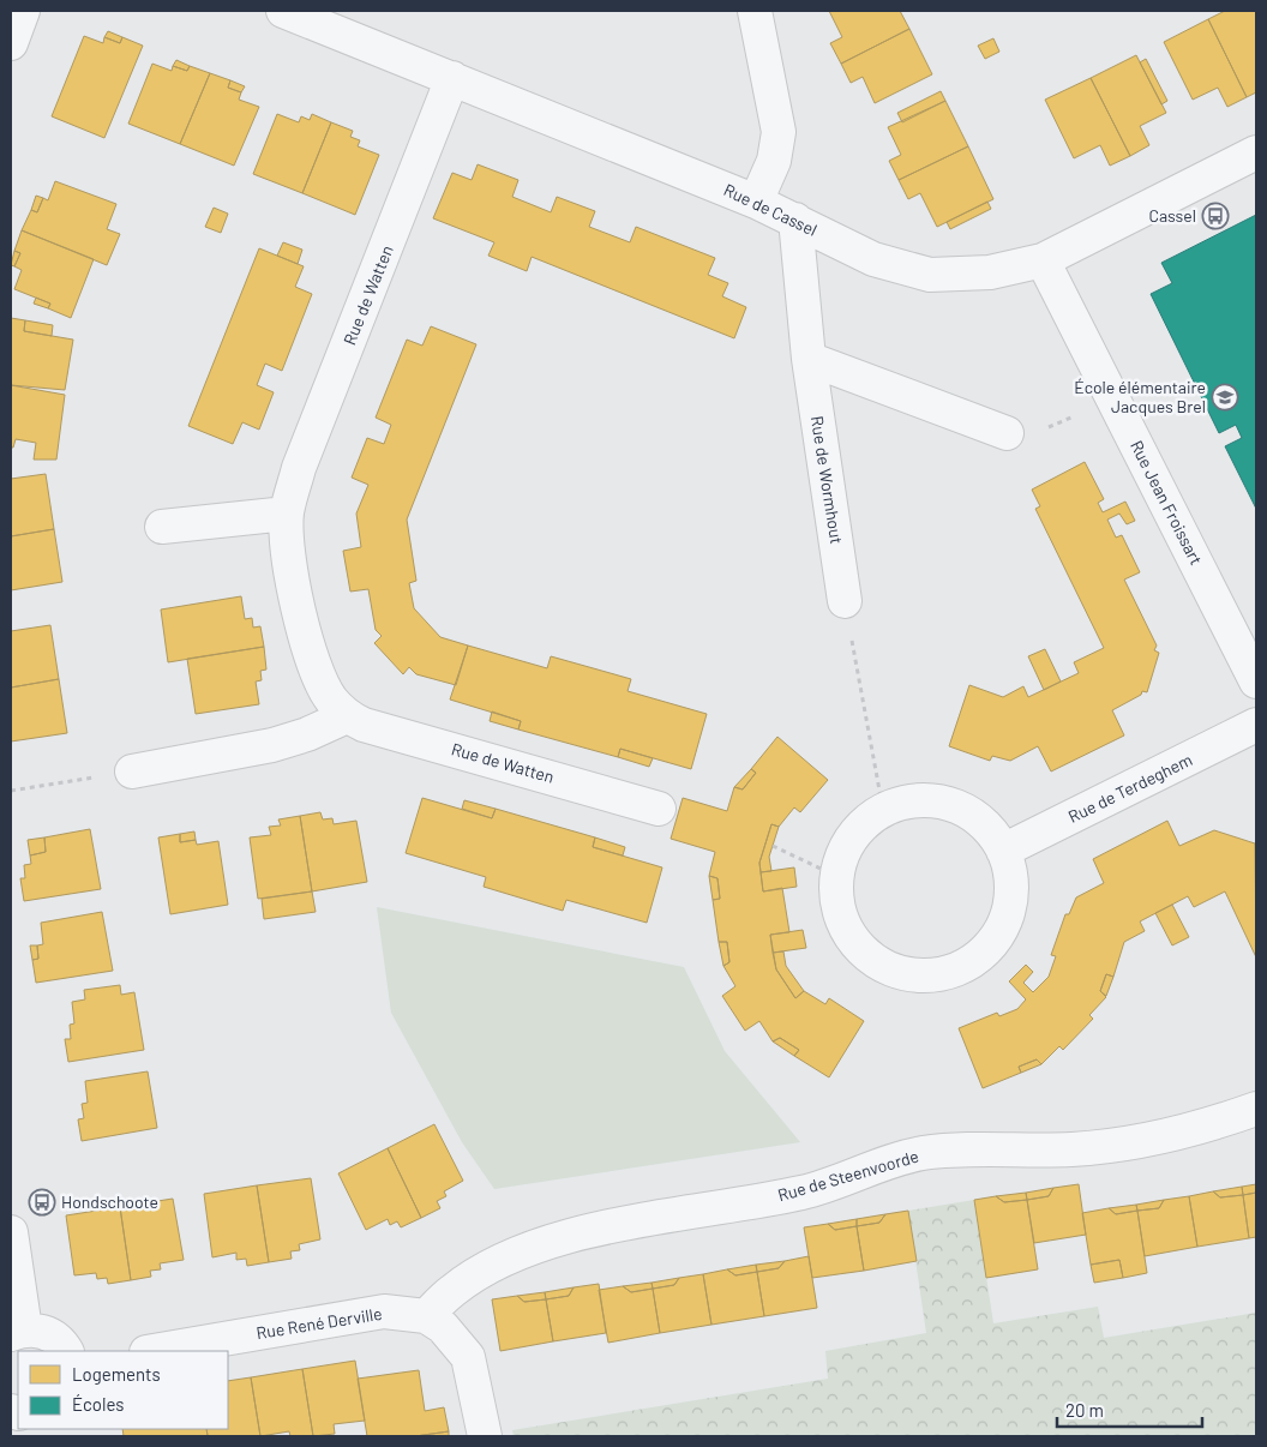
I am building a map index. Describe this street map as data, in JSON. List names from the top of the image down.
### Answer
{
  "streets": {
    "street": [
      "Rue de Cassel",
      "Rue de Watten",
      "Rue de Wormhout",
      "Rue Jean Froissart",
      "Rue de Terdeghem",
      "Rue de Steenvoorde",
      "Rue René Derville"
    ]
  },
  "crossings": [
    ["Rue de Cassel", "Rue de Watten"],
    ["Rue de Cassel", "Rue de Wormhout"],
    ["Rue de Cassel", "Rue Jean Froissart"],
    ["Rue de Steenvoorde", "Rue René Derville"]
  ],
  "places": {
    "bus stop": ["Cassel", "Hondschoote"],
    "school or university": ["École élémentaire Jacques Brel"]
  },
  "legend": ["Logements", "Écoles"],
  "scale_bar": "20 m"
}
